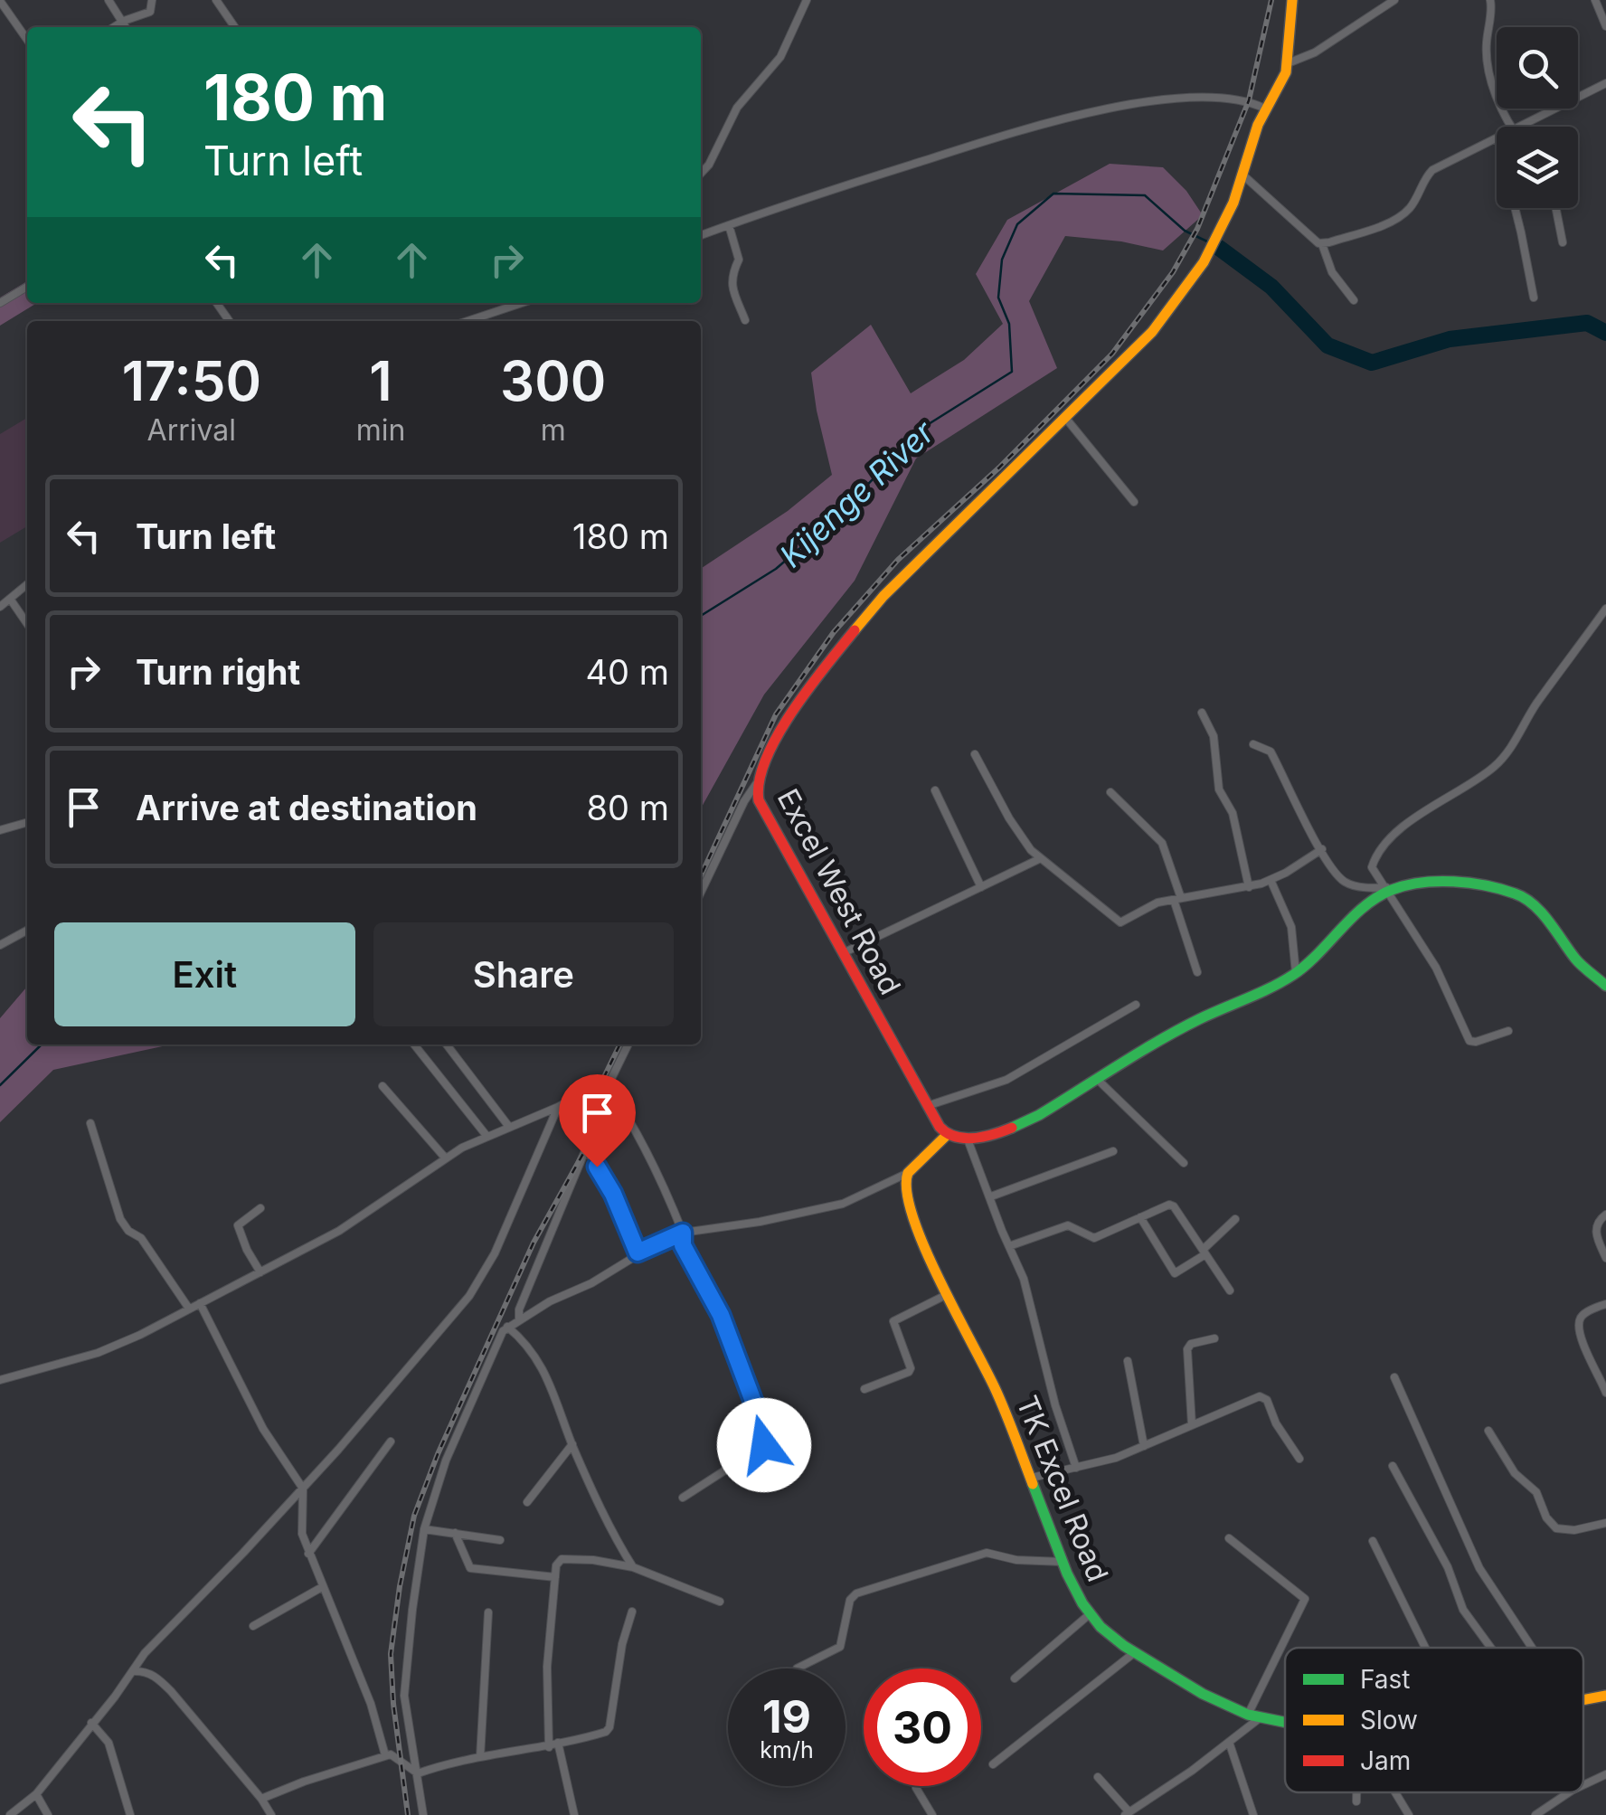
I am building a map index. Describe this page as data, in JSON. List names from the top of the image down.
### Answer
{
  "streets": {
    "street": ["Excel West Road", "TK Excel Road"]
  },
  "water": ["Kijenge River"],
  "legend": ["Fast", "Slow", "Jam"],
  "page": {
    "turn": ["180 m", "Turn left"],
    "eta": [
      "17:50",
      "Arrival",
      "1",
      "min",
      "300",
      "m"
    ],
    "list": [
      {
        "name": "Turn left",
        "value": "180 m"
      },
      {
        "name": "Turn right",
        "value": "40 m"
      },
      {
        "name": "Arrive at destination",
        "value": "80 m"
      }
    ],
    "buttons": ["Exit", "Share"],
    "speed": "19 km/h",
    "limit": "30"
  }
}
